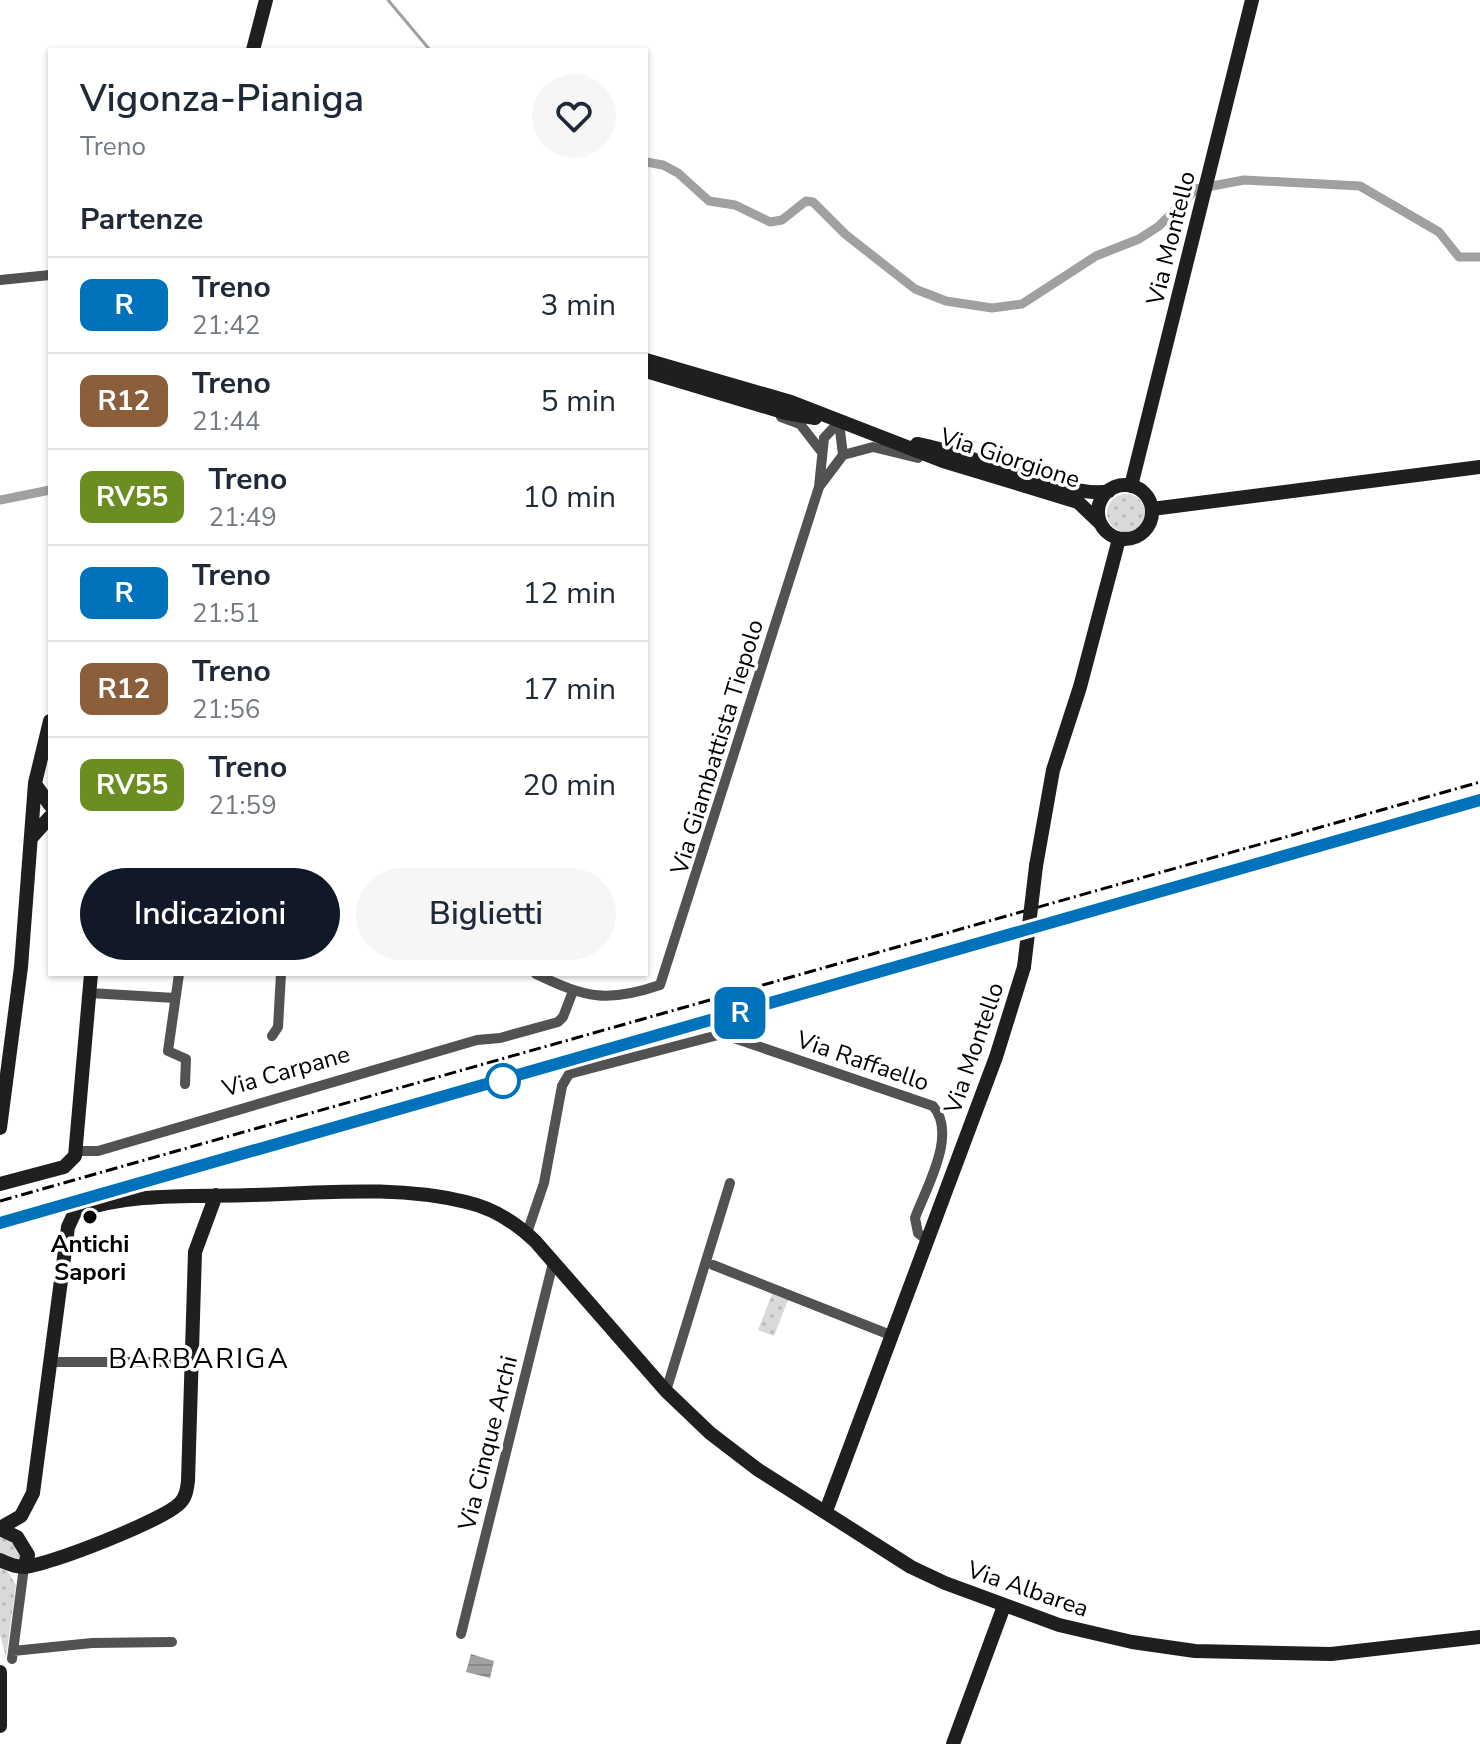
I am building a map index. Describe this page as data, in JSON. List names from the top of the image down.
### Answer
{
  "streets": {
    "street": [
      "Via Montello",
      "Via Giorgione",
      "Via Giambattista Tiepolo",
      "Via Raffaello",
      "Via Carpane",
      "Via Cinque Archi",
      "Via Albarea"
    ]
  },
  "crossings": [
    ["Via Montello", "Via Giorgione"],
    ["Via Montello", "Via Raffaello"],
    ["Via Montello", "Via Albarea"],
    ["Via Giorgione", "Via Giambattista Tiepolo"],
    ["Via Giambattista Tiepolo", "Via Carpane"],
    ["Via Raffaello", "Via Albarea"],
    ["Via Cinque Archi", "Via Albarea"]
  ],
  "districts": ["BARBARIGA"],
  "places": ["Antichi Sapori"],
  "page": {
    "on_map": "R",
    "heading": [
      ["Vigonza-Pianiga", "Treno"],
      "Partenze"
    ],
    "list": [
      {
        "mark": "R",
        "name": "Treno",
        "note": "21:42",
        "value": "3 min"
      },
      {
        "mark": "R12",
        "name": "Treno",
        "note": "21:44",
        "value": "5 min"
      },
      {
        "mark": "RV55",
        "name": "Treno",
        "note": "21:49",
        "value": "10 min"
      },
      {
        "mark": "R",
        "name": "Treno",
        "note": "21:51",
        "value": "12 min"
      },
      {
        "mark": "R12",
        "name": "Treno",
        "note": "21:56",
        "value": "17 min"
      },
      {
        "mark": "RV55",
        "name": "Treno",
        "note": "21:59",
        "value": "20 min"
      }
    ],
    "buttons": ["Indicazioni", "Biglietti"]
  }
}
